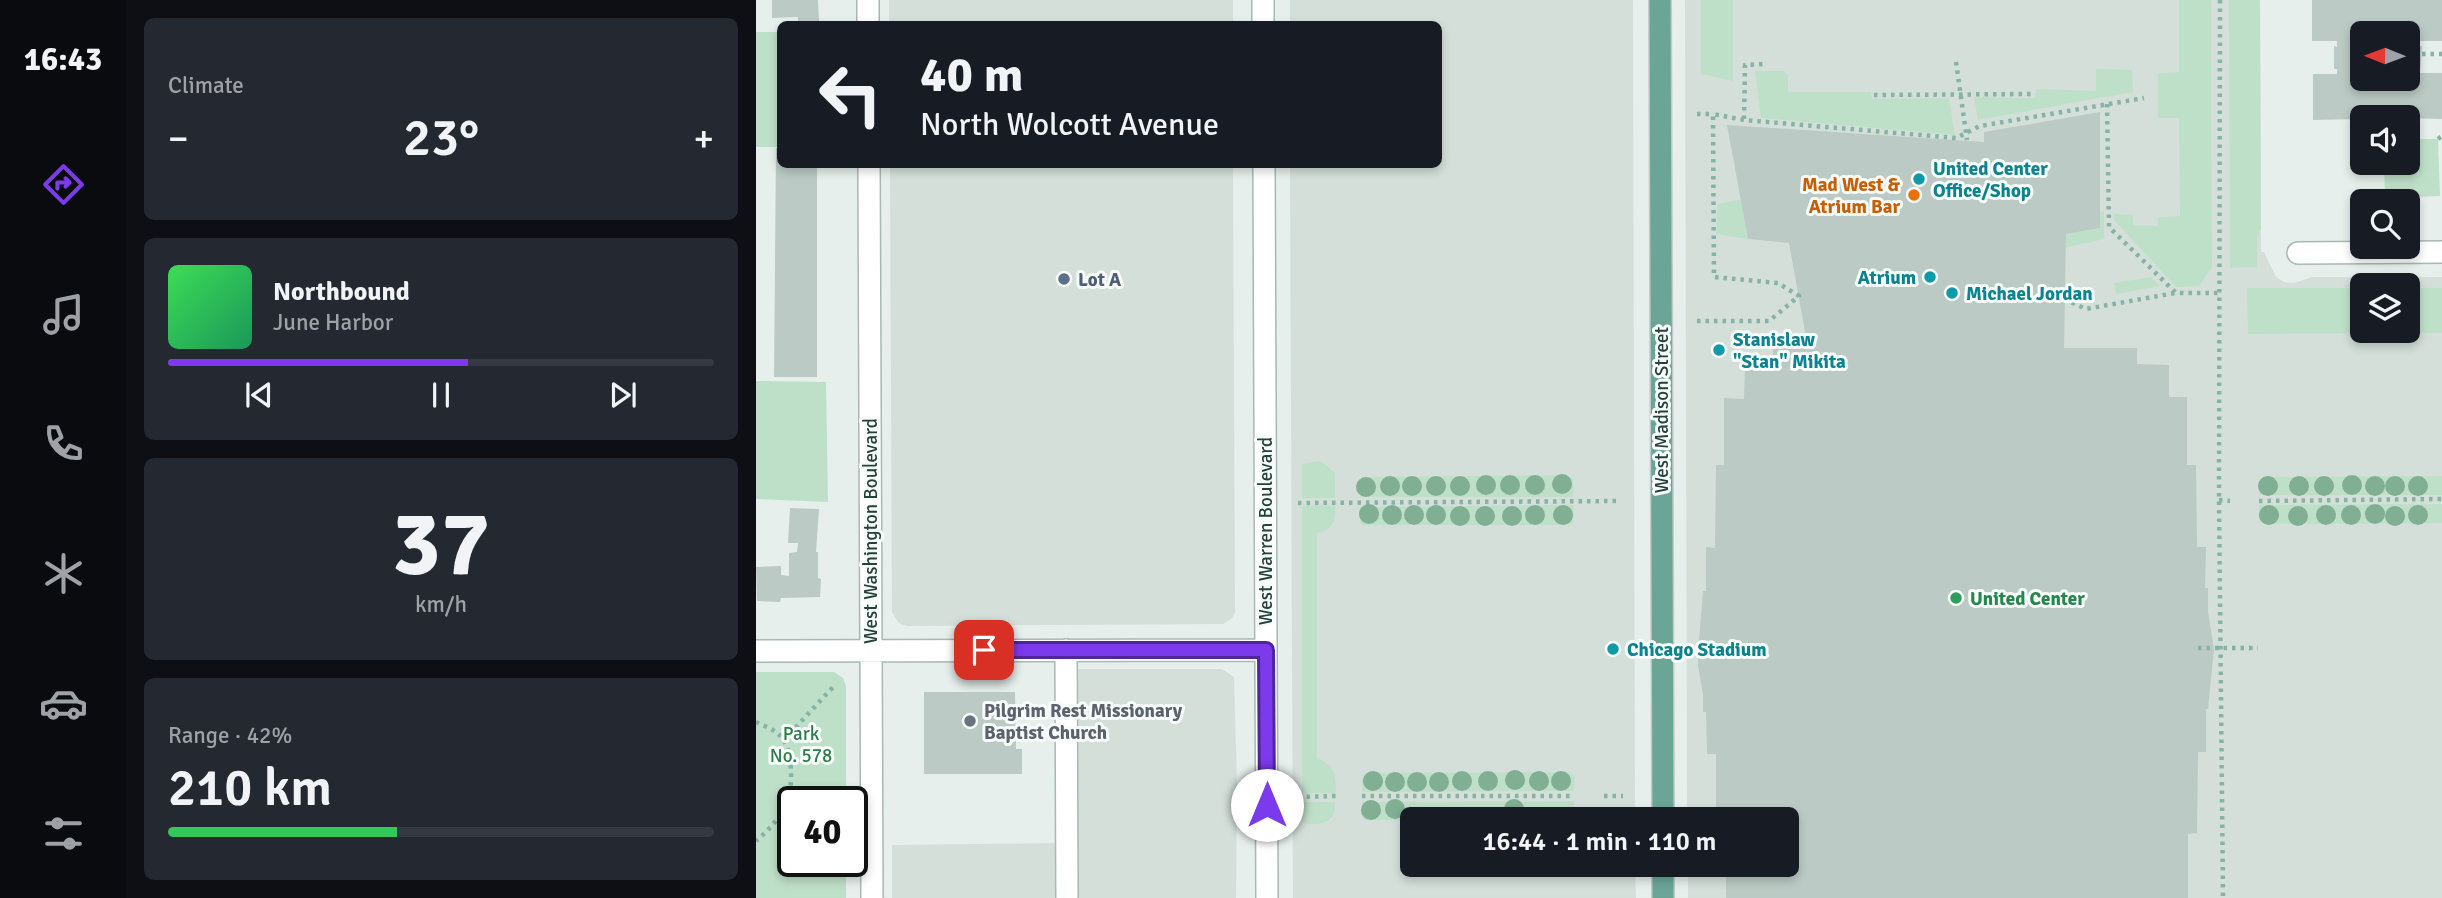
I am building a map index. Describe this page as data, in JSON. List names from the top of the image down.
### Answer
{
  "streets": {
    "main road": ["West Madison Street"],
    "street": ["West Washington Boulevard", "West Warren Boulevard"]
  },
  "parks": ["Park No. 578"],
  "places": [
    "United Center Office/Shop",
    "Mad West & Atrium Bar",
    "Atrium",
    "Lot A",
    "Michael Jordan",
    "Stanislaw \"Stan\" Mikita",
    "United Center",
    "Chicago Stadium",
    "Pilgrim Rest Missionary Baptist Church"
  ],
  "north": "left",
  "page": {
    "tabs": "16:43",
    "tile": [
      "Climate",
      ["37", "km/h"],
      ["Range · 42%", "210 km"]
    ],
    "turn": ["40 m", "North Wolcott Avenue"],
    "heat": ["−", "23°", "+"],
    "song": ["Northbound", "June Harbor"],
    "limit": "40",
    "trip": "16:44 · 1 min · 110 m"
  }
}
